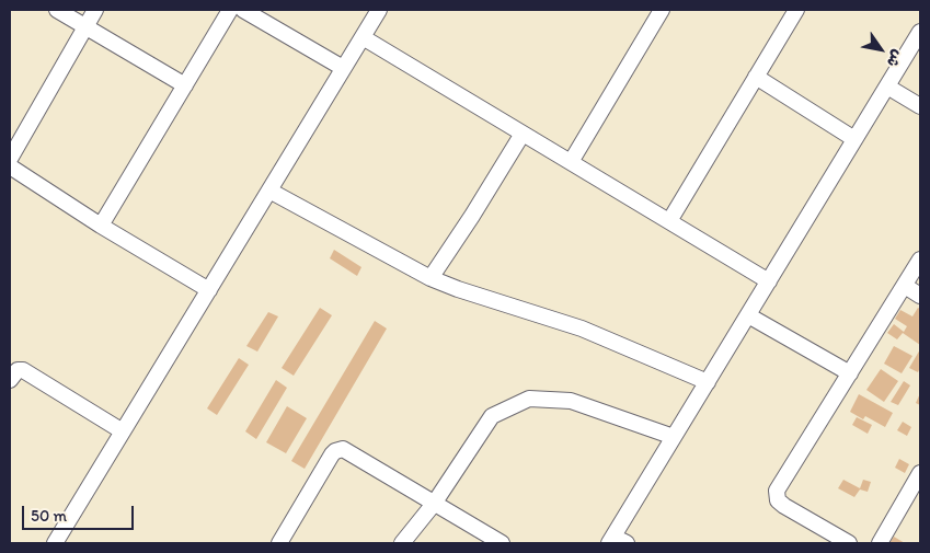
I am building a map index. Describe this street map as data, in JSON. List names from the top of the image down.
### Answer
{
  "scale_bar": "50 m",
  "north": "bottom right"
}
